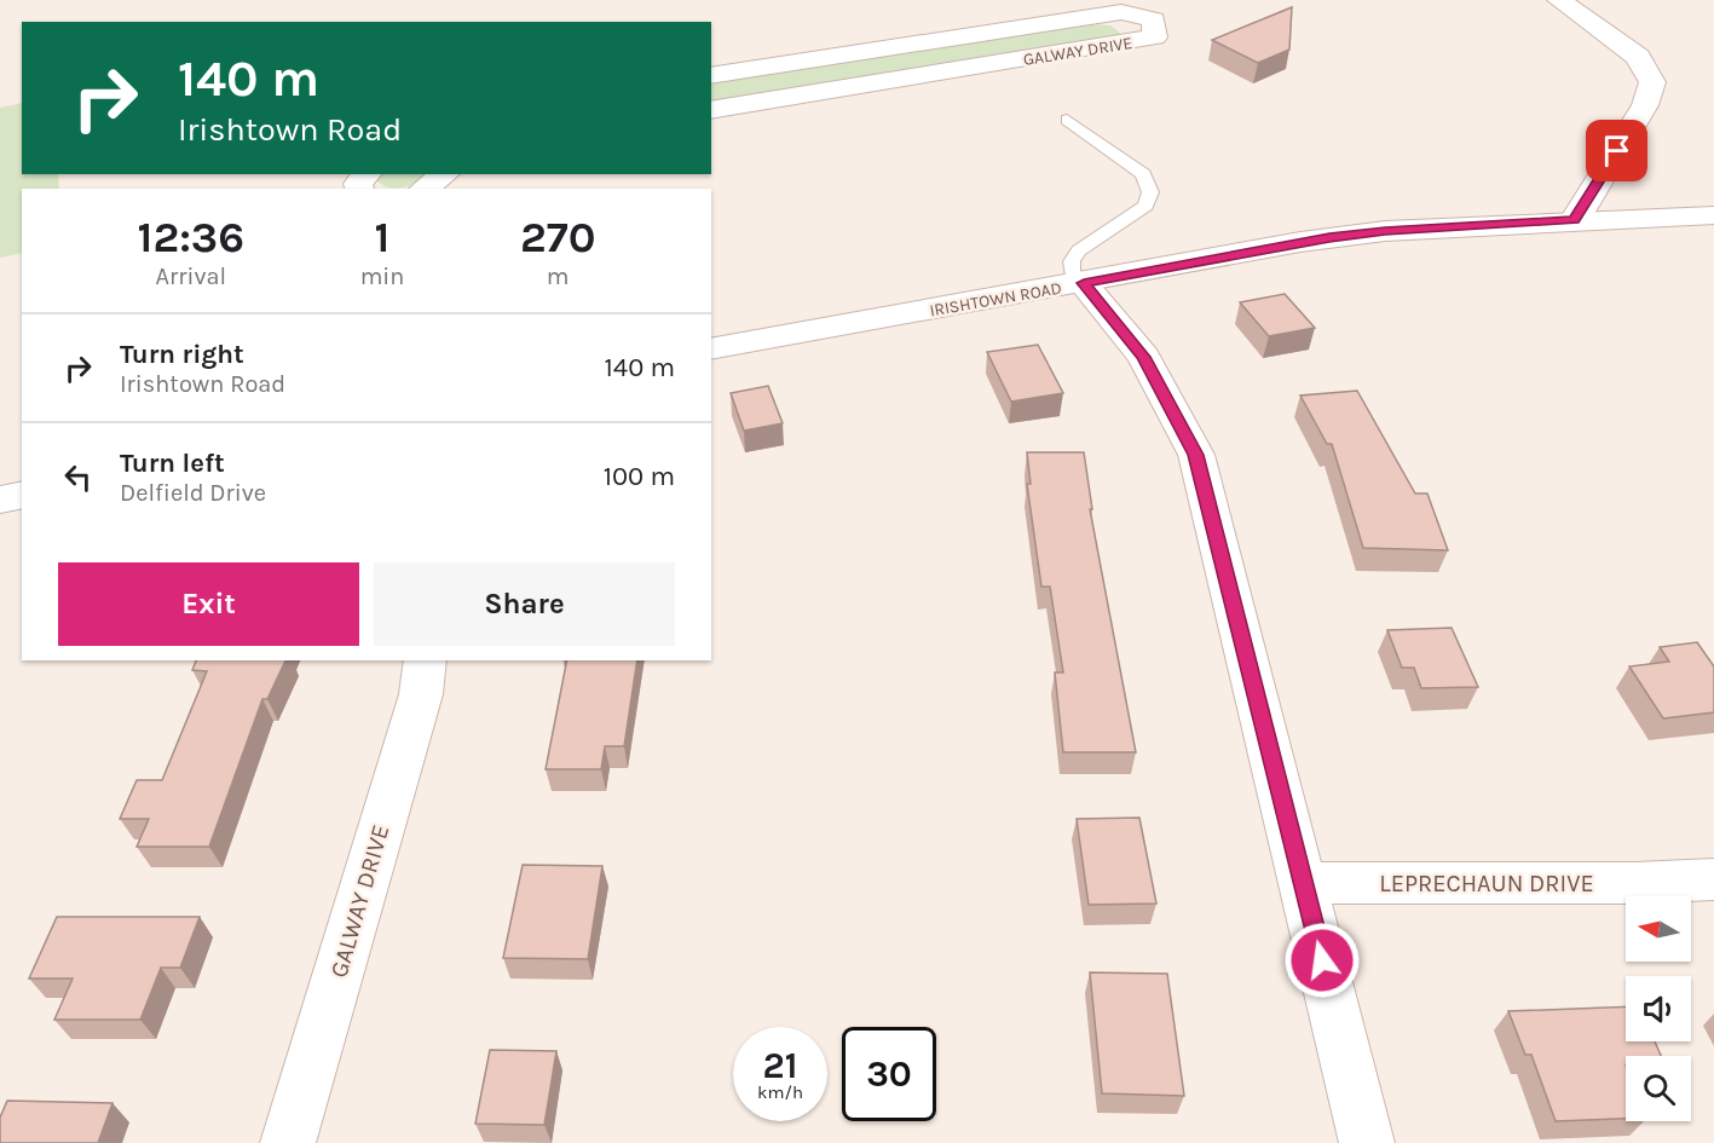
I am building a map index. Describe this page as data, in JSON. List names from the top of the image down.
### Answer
{
  "streets": {
    "street": ["GALWAY DRIVE", "IRISHTOWN ROAD", "LEPRECHAUN DRIVE"]
  },
  "north": "left",
  "page": {
    "turn": ["140 m", "Irishtown Road"],
    "eta": [
      "12:36",
      "Arrival",
      "1",
      "min",
      "270",
      "m"
    ],
    "list": [
      {
        "name": "Turn right",
        "note": "Irishtown Road",
        "value": "140 m"
      },
      {
        "name": "Turn left",
        "note": "Delfield Drive",
        "value": "100 m"
      }
    ],
    "buttons": ["Exit", "Share"],
    "speed": "21 km/h",
    "limit": "30"
  }
}
